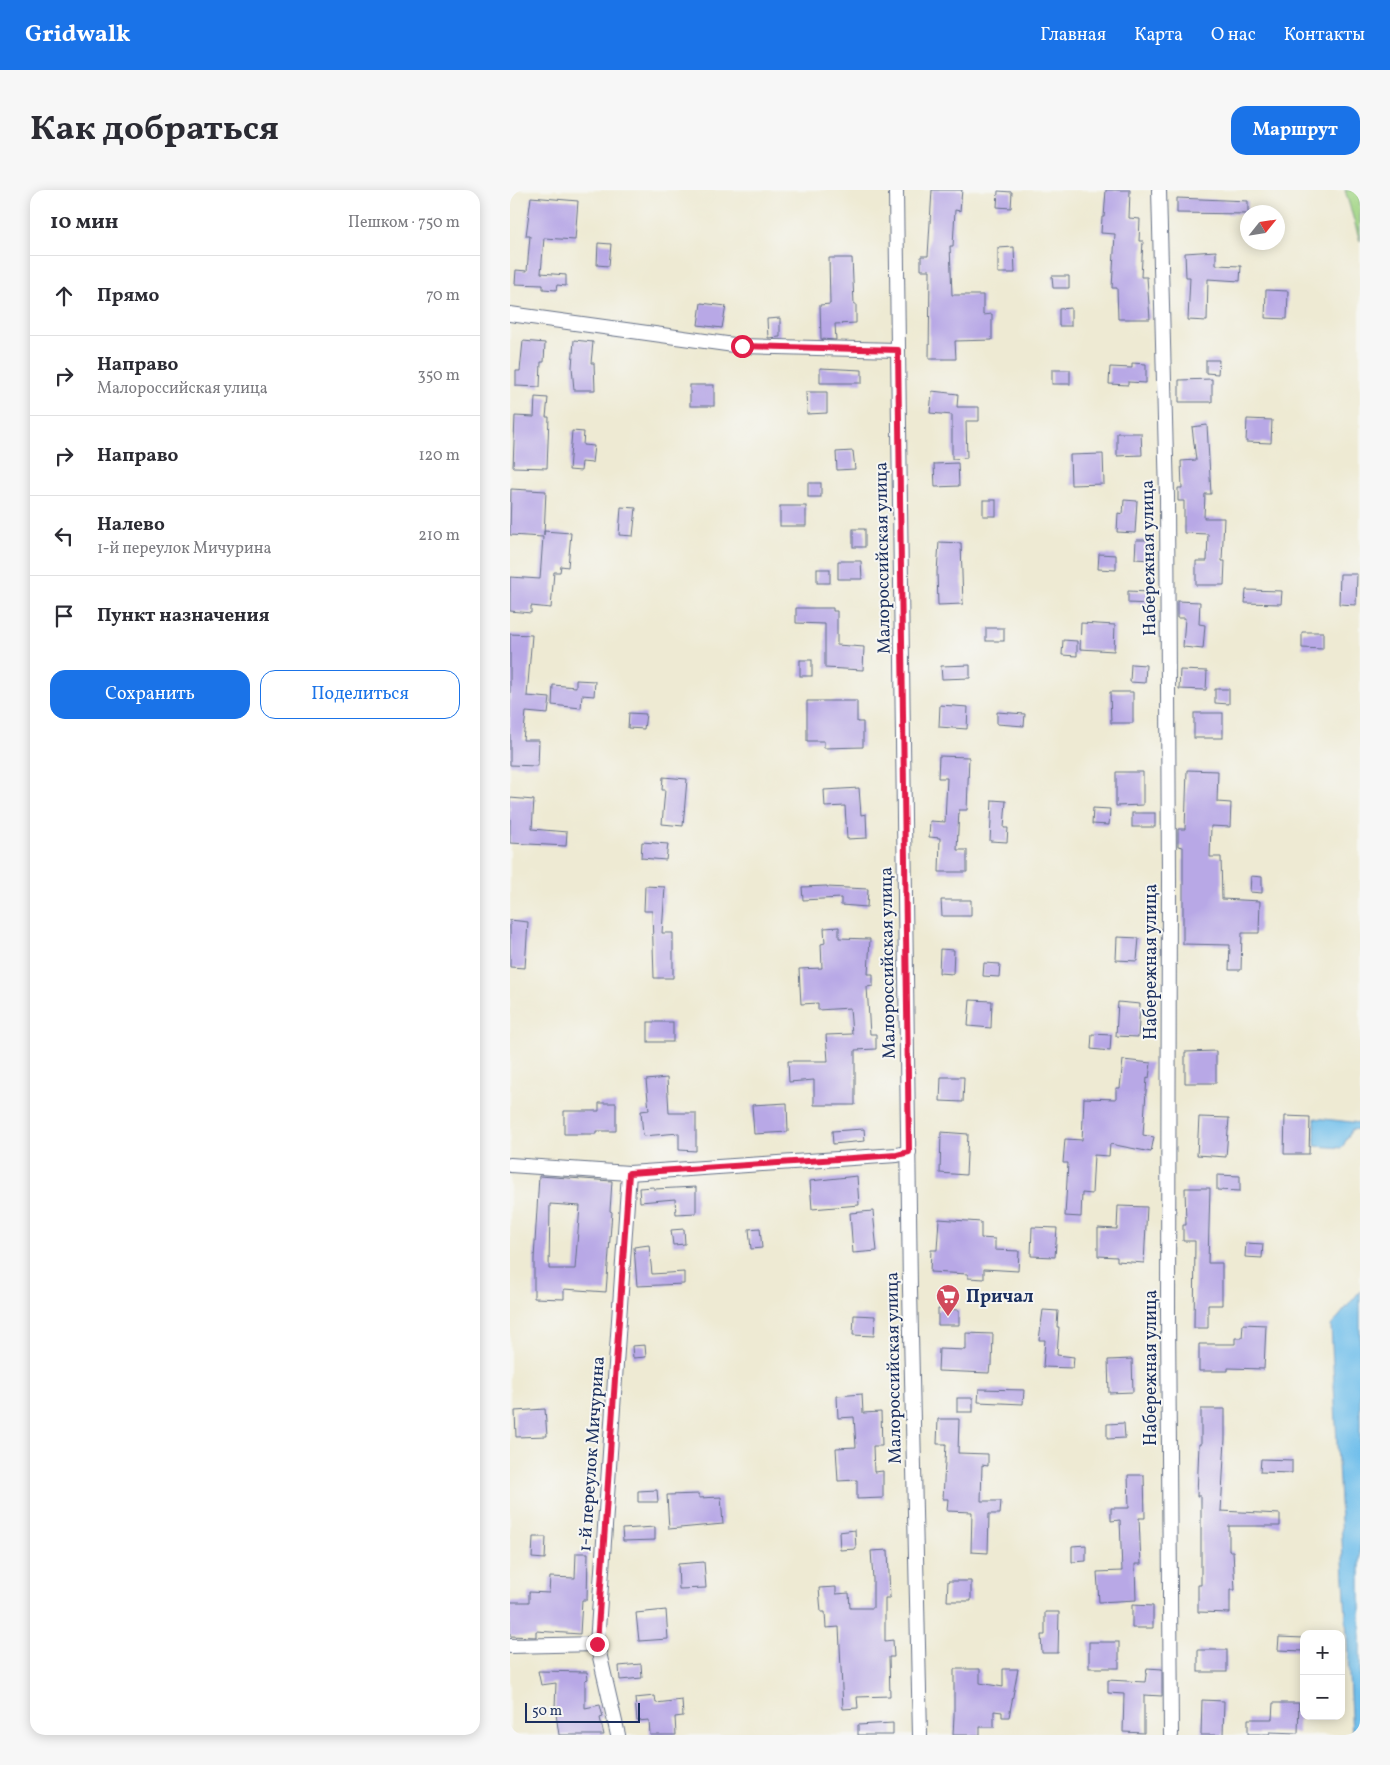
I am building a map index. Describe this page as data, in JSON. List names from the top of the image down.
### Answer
{
  "streets": {
    "street": ["Малороссийская улица", "Набережная улица", "1-й переулок Мичурина"]
  },
  "places": {
    "supermarket": ["Причал"]
  },
  "scale_bar": "50 m",
  "north": "top right",
  "page": {
    "header": "Gridwalk",
    "nav": [
      "Главная",
      "Карта",
      "О нас",
      "Контакты"
    ],
    "title": "Как добраться",
    "buttons": [
      "Маршрут",
      ["Сохранить", "Поделиться"]
    ],
    "heading": ["10 мин", "Пешком · 750 m"],
    "list": [
      ["Прямо", "70 m"],
      ["Направо", "Малороссийская улица", "350 m"],
      ["Направо", "120 m"],
      ["Налево", "1-й переулок Мичурина", "210 m"],
      "Пункт назначения"
    ],
    "map_buttons": ["+", "−"],
    "scale": "50 m"
  }
}
